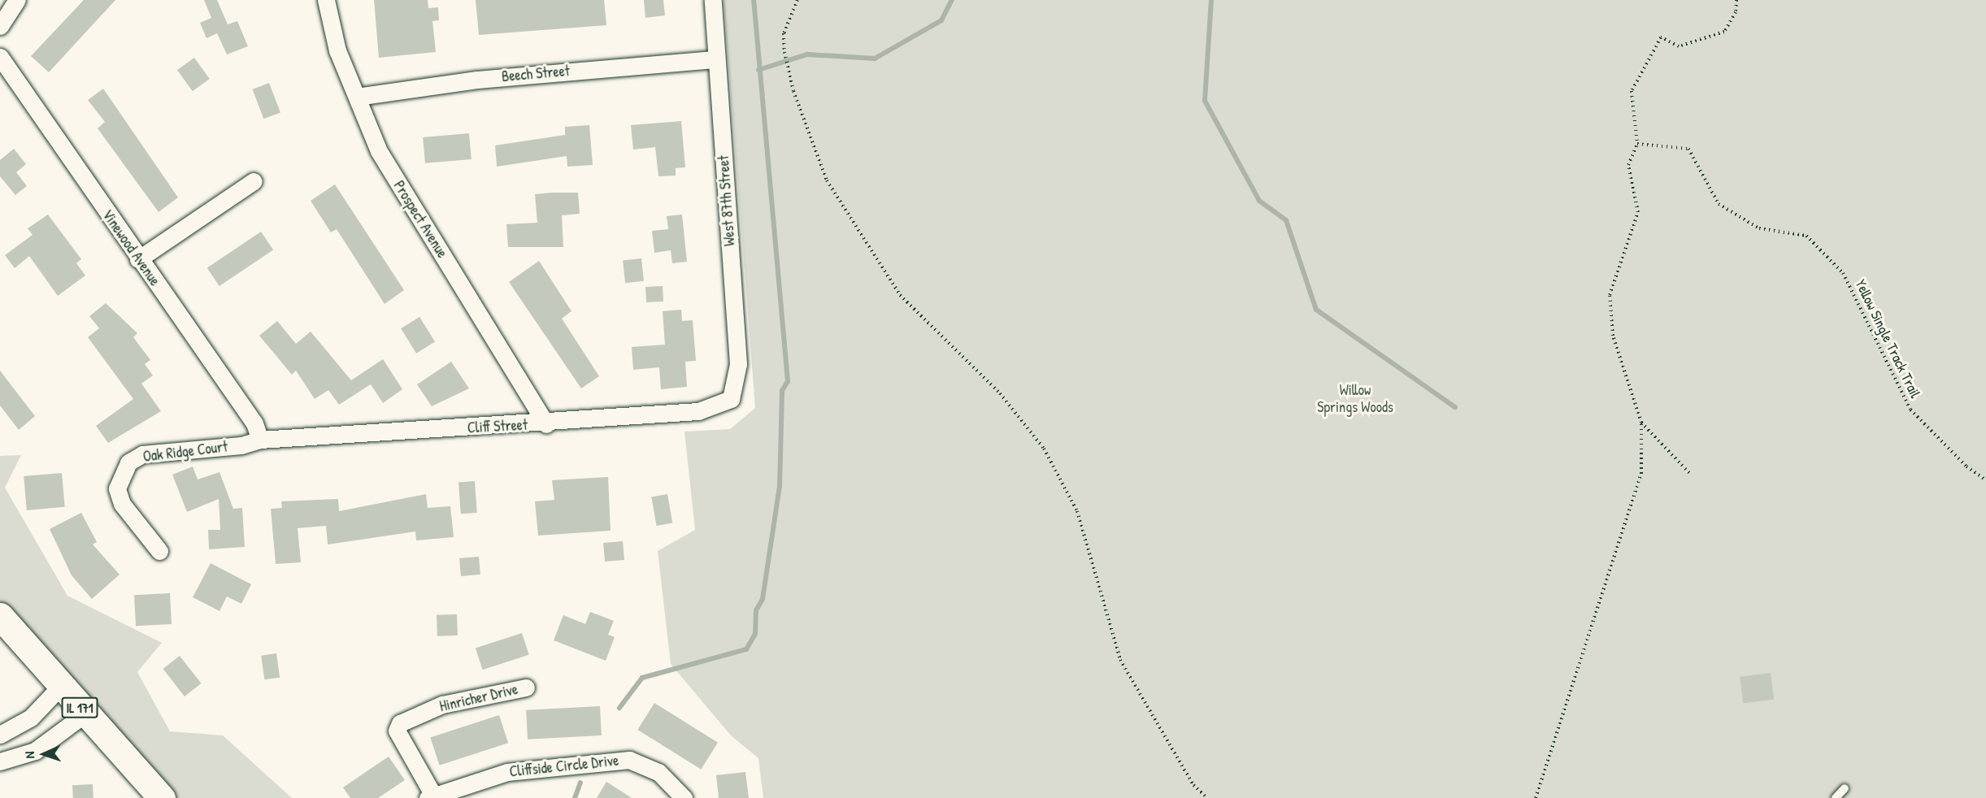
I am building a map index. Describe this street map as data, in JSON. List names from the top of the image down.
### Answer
{
  "streets": {
    "main road": ["IL 171"],
    "street": [
      "Beech Street",
      "West 87th Street",
      "Prospect Avenue",
      "Vinewood Avenue",
      "Cliff Street",
      "Oak Ridge Court",
      "Hinricher Drive",
      "Cliffside Circle Drive"
    ],
    "path": ["Yellow Single Track Trail"]
  },
  "crossings": [
    ["Beech Street", "West 87th Street"],
    ["Beech Street", "Prospect Avenue"],
    ["West 87th Street", "Cliff Street"],
    ["Prospect Avenue", "Cliff Street"],
    ["Vinewood Avenue", "Cliff Street"],
    ["Vinewood Avenue", "Oak Ridge Court"],
    ["Cliff Street", "Oak Ridge Court"],
    ["Hinricher Drive", "Cliffside Circle Drive"]
  ],
  "parks": ["Willow Springs Woods"],
  "north": "left"
}
